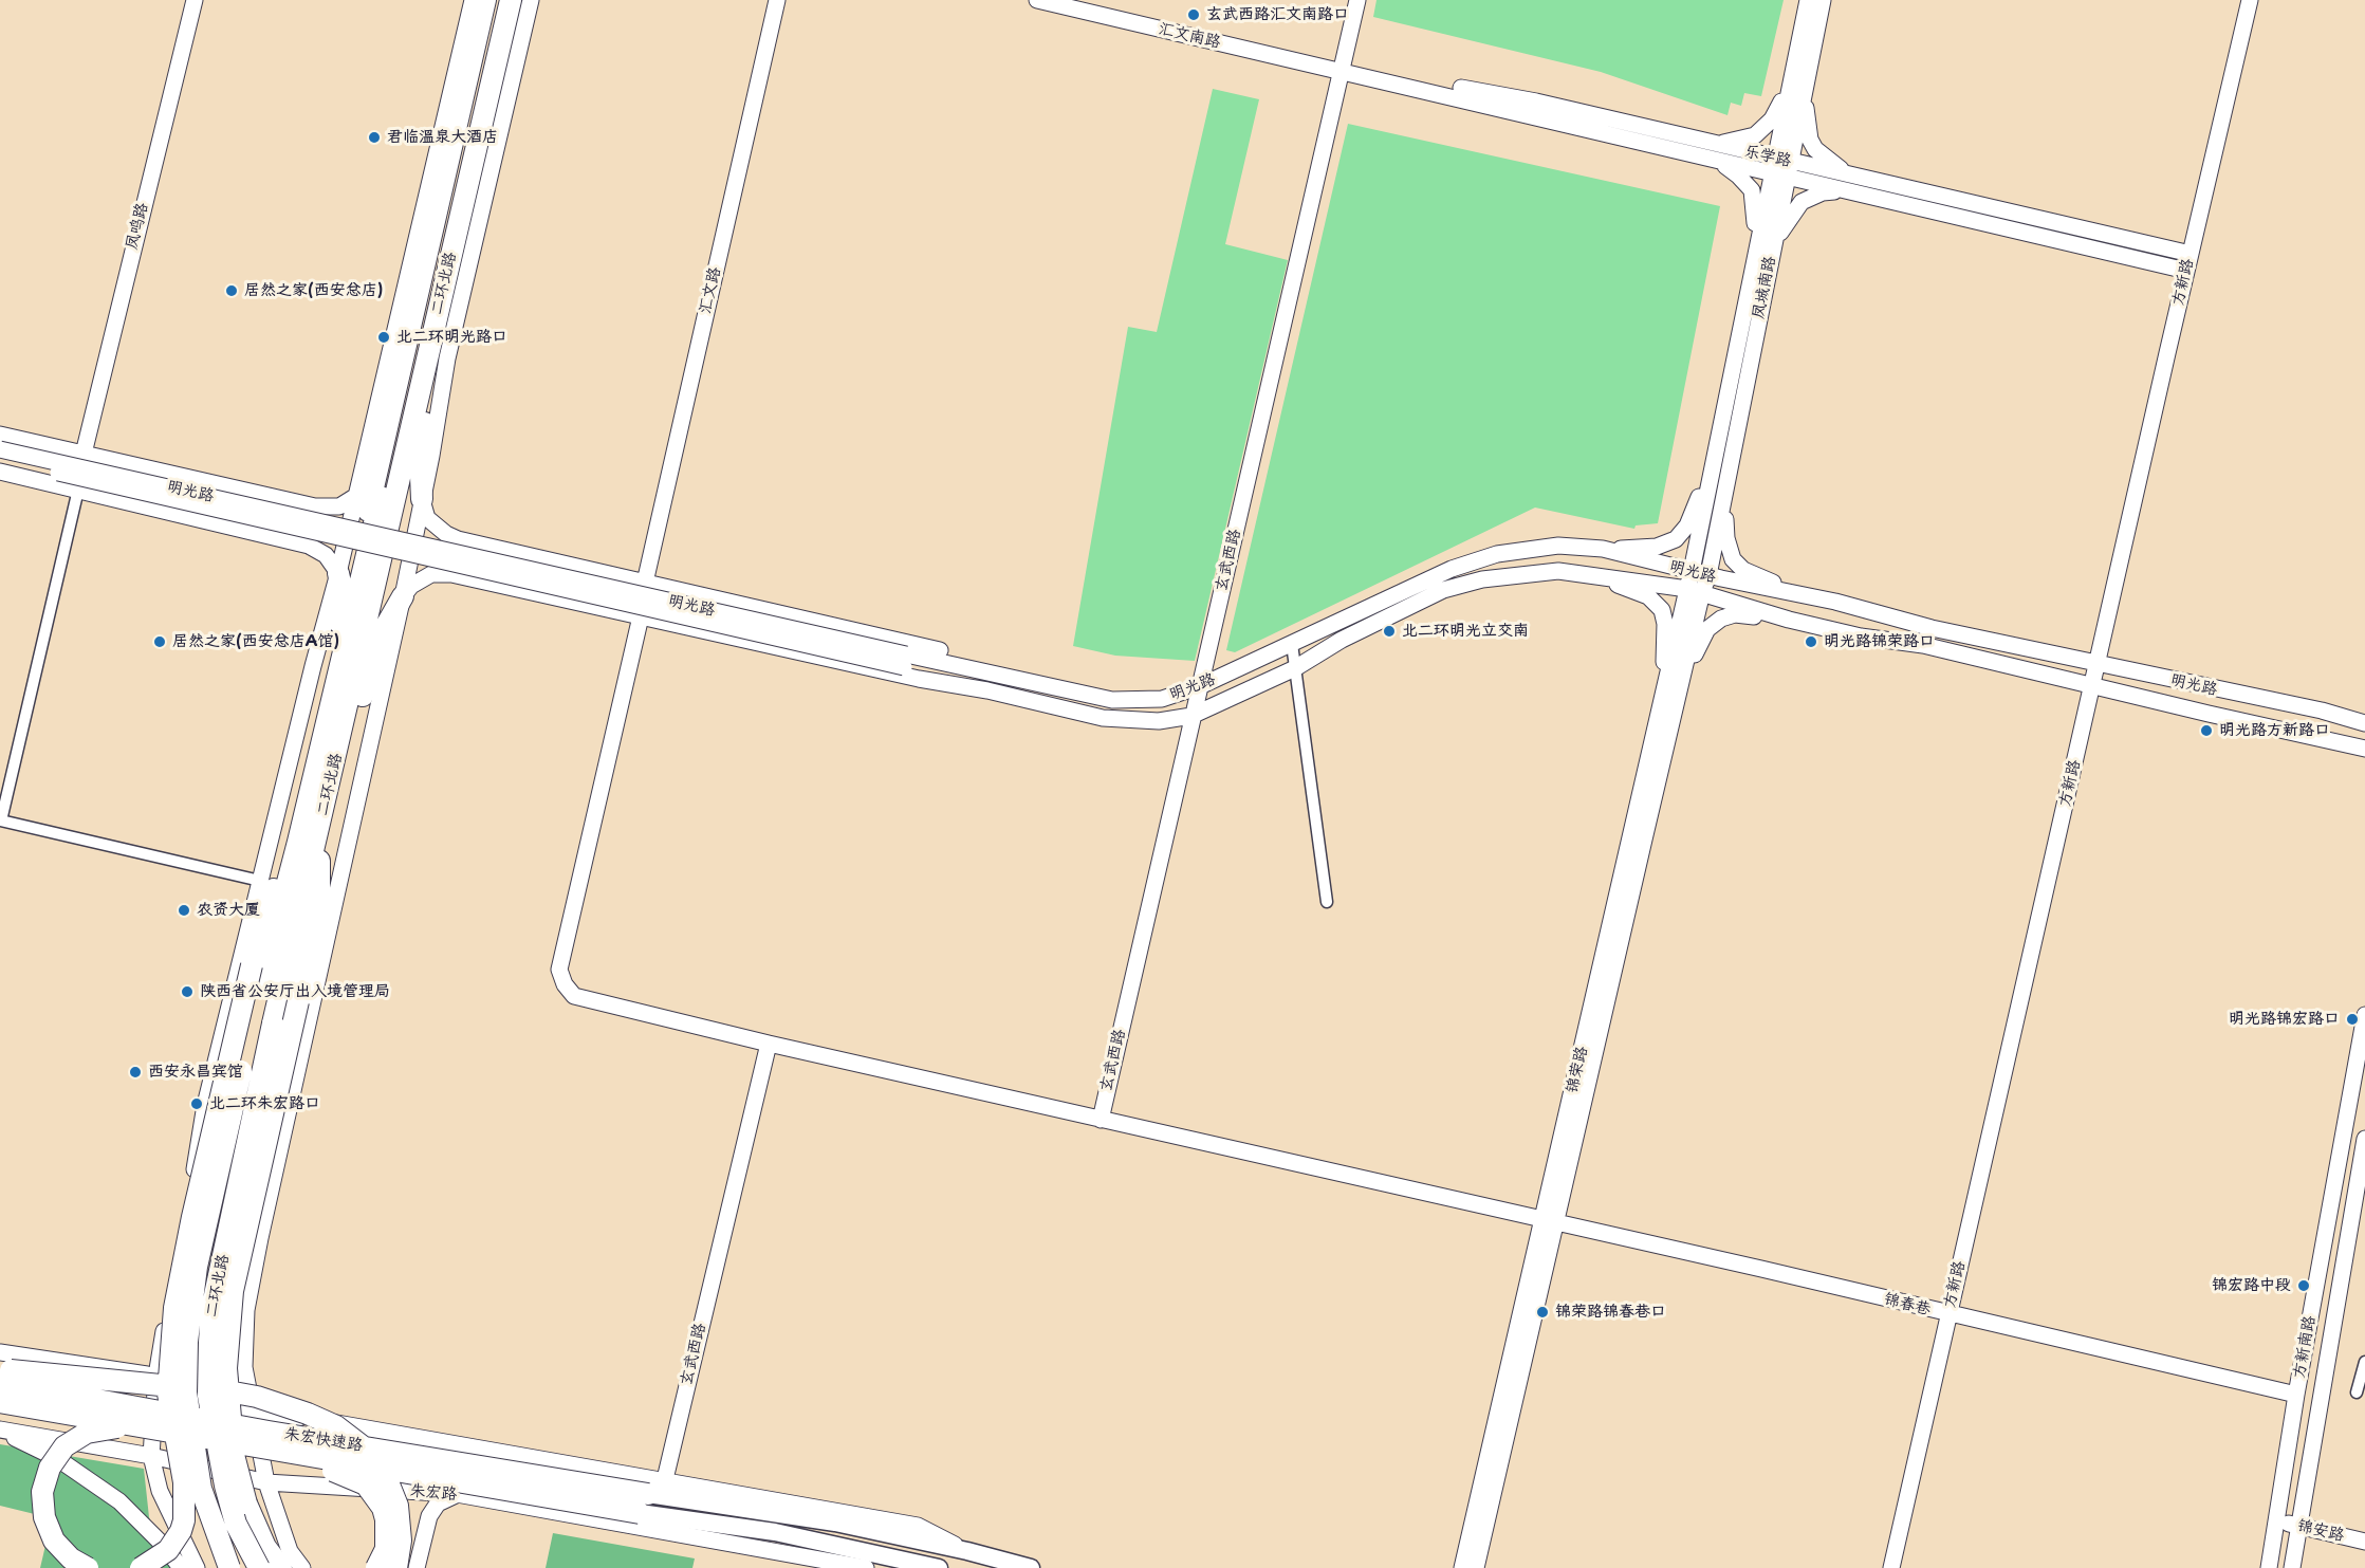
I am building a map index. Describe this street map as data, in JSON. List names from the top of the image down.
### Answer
{
  "streets": {
    "highway": ["二环北路", "朱宏快速路"],
    "main road": [
      "汇文南路",
      "乐学路",
      "凤鸣路",
      "方新路",
      "凤城南路",
      "汇文路",
      "明光路",
      "玄武西路",
      "锦荣路",
      "锦春巷",
      "方新南路",
      "朱宏路",
      "锦安路"
    ]
  },
  "crossings": [
    ["汇文南路", "乐学路"],
    ["汇文南路", "玄武西路"],
    ["乐学路", "方新路"],
    ["乐学路", "凤城南路"],
    ["乐学路", "玄武西路"],
    ["方新路", "明光路"],
    ["方新路", "锦春巷"],
    ["凤城南路", "明光路"],
    ["凤城南路", "锦荣路"],
    ["明光路", "玄武西路"],
    ["明光路", "锦荣路"],
    ["锦荣路", "锦春巷"],
    ["锦春巷", "方新南路"],
    ["方新南路", "锦安路"]
  ],
  "places": [
    "玄武西路汇文南路口",
    "君临温泉大酒店",
    "居然之家(西安总店)",
    "北二环明光路口",
    "北二环明光立交南",
    "居然之家(西安总店A馆)",
    "明光路锦荣路口",
    "明光路方新路口",
    "农资大厦",
    "陕西省公安厅出入境管理局",
    "明光路锦宏路口",
    "西安永昌宾馆",
    "北二环朱宏路口",
    "锦宏路中段",
    "锦荣路锦春巷口"
  ]
}
